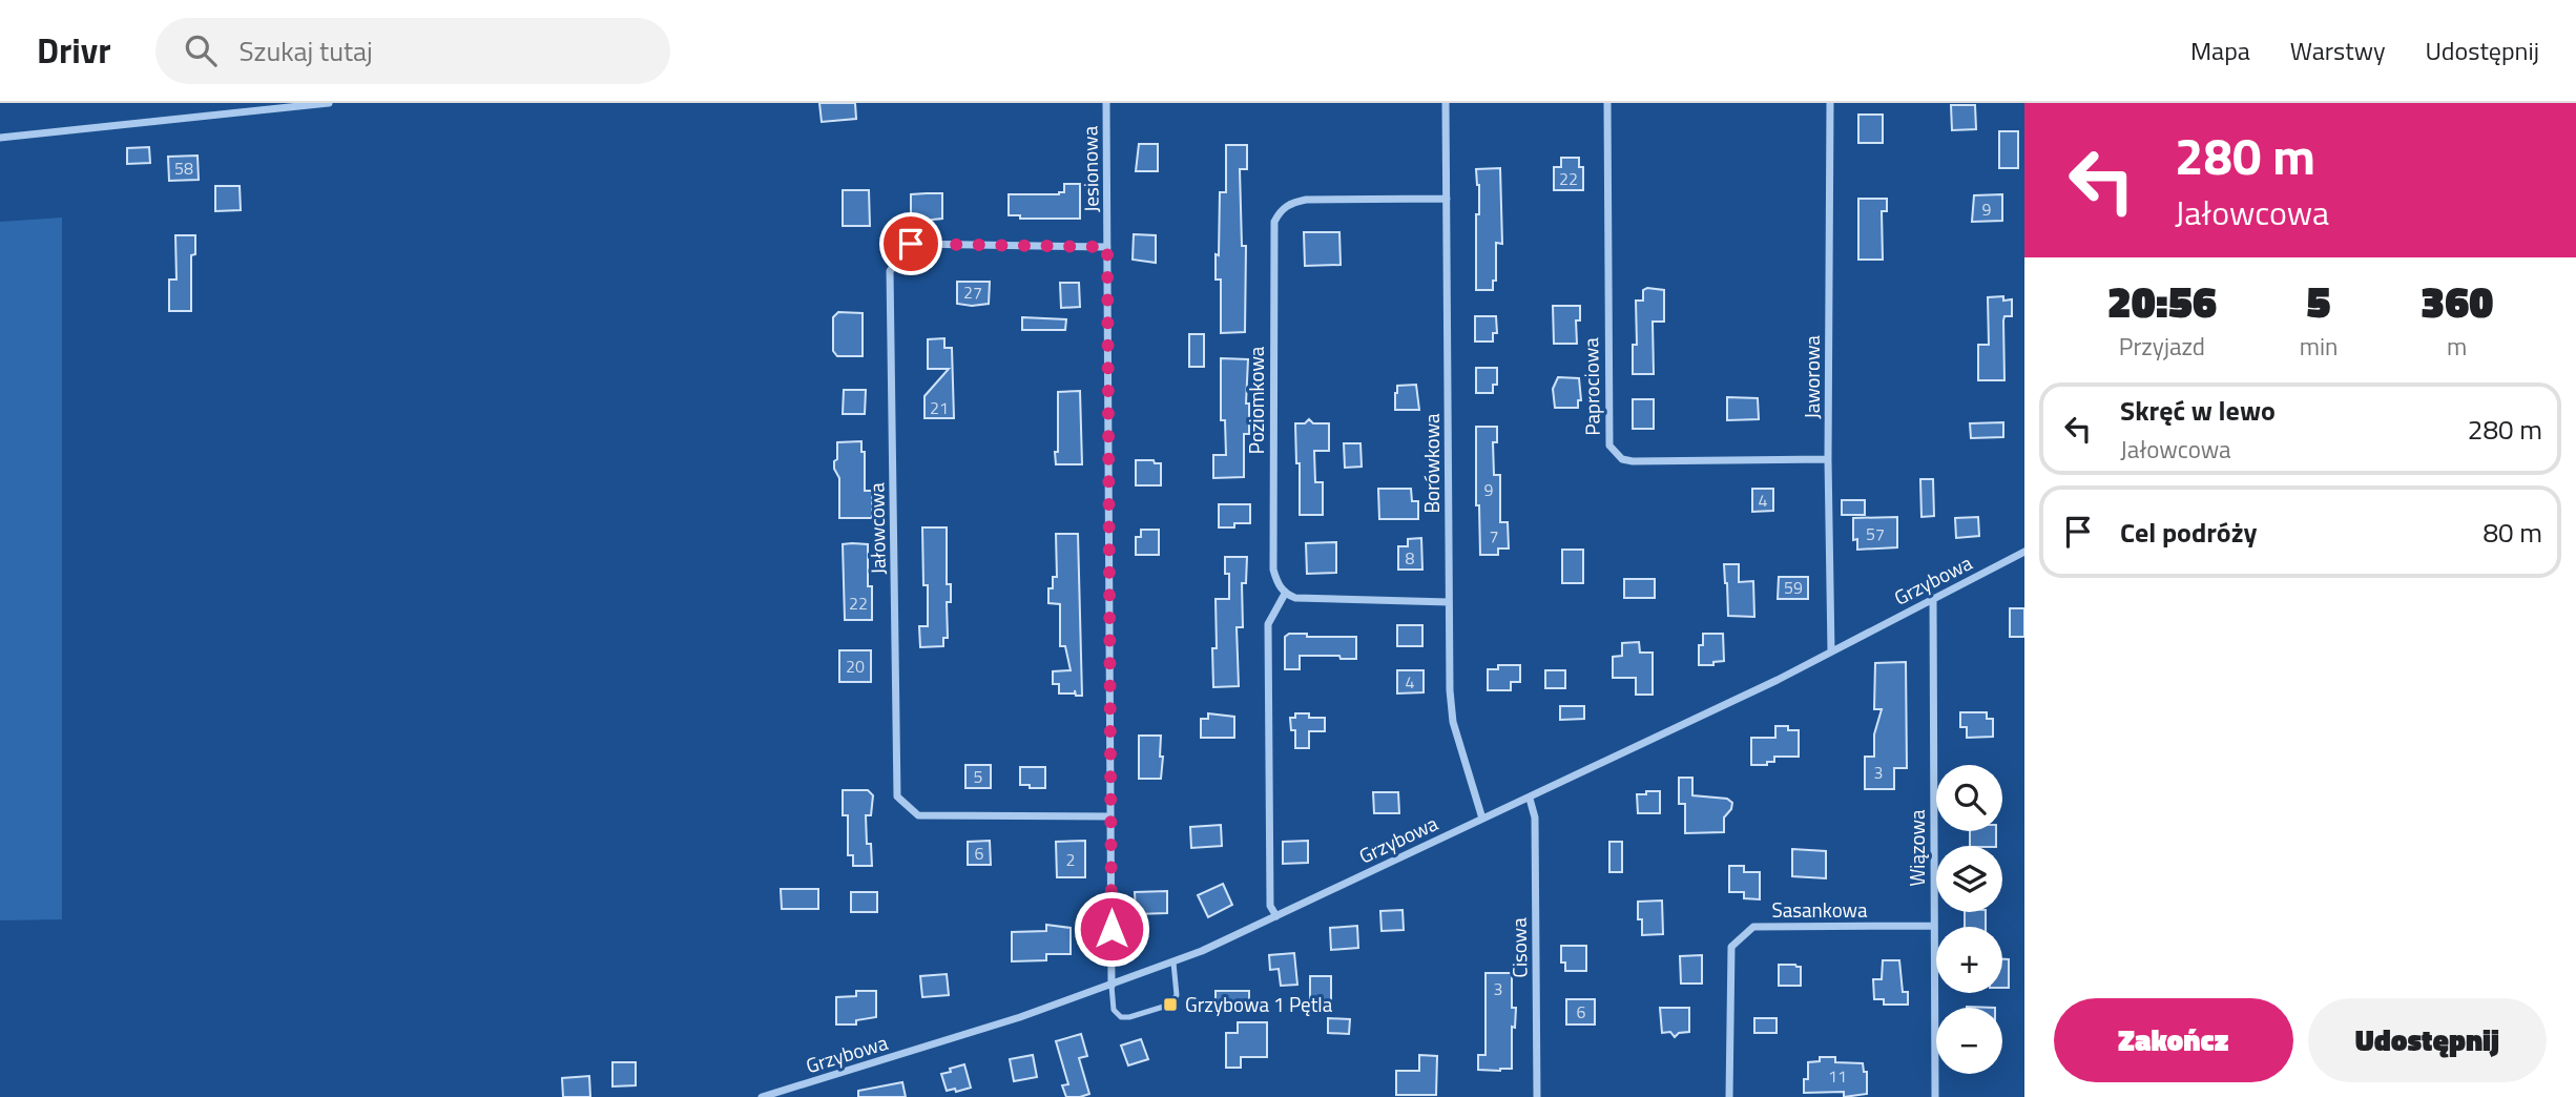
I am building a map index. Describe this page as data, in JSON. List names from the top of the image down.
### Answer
{
  "streets": {
    "street": [
      "Jesionowa",
      "Jaworowa",
      "Paprociowa",
      "Poziomkowa",
      "Borówkowa",
      "Jałowcowa",
      "Grzybowa",
      "Wiązowa",
      "Sasankowa",
      "Cisowa"
    ]
  },
  "crossings": [
    ["Jesionowa", "Jałowcowa"],
    ["Jesionowa", "Grzybowa"],
    ["Jaworowa", "Paprociowa"],
    ["Jaworowa", "Grzybowa"],
    ["Poziomkowa", "Borówkowa"],
    ["Borówkowa", "Grzybowa"],
    ["Grzybowa", "Wiązowa"],
    ["Grzybowa", "Cisowa"],
    ["Wiązowa", "Sasankowa"]
  ],
  "places": {
    "transit": ["Grzybowa 1 Pętla"]
  },
  "house_numbers": [
    "58",
    "22",
    "9",
    "27",
    "21",
    "9",
    "4",
    "57",
    "7",
    "8",
    "59",
    "22",
    "20",
    "4",
    "3",
    "5",
    "6",
    "2",
    "3",
    "6",
    "11"
  ],
  "page": {
    "header": "Drivr",
    "search": "Szukaj tutaj",
    "nav": ["Mapa", "Warstwy", "Udostępnij"],
    "turn": ["280 m", "Jałowcowa"],
    "eta": [
      "20:56",
      "Przyjazd",
      "5",
      "min",
      "360",
      "m"
    ],
    "list": [
      {
        "name": "Skręć w lewo",
        "note": "Jałowcowa",
        "value": "280 m"
      },
      {
        "name": "Cel podróży",
        "value": "80 m"
      }
    ],
    "map_buttons": ["+", "−"],
    "buttons": ["Zakończ", "Udostępnij"]
  }
}
